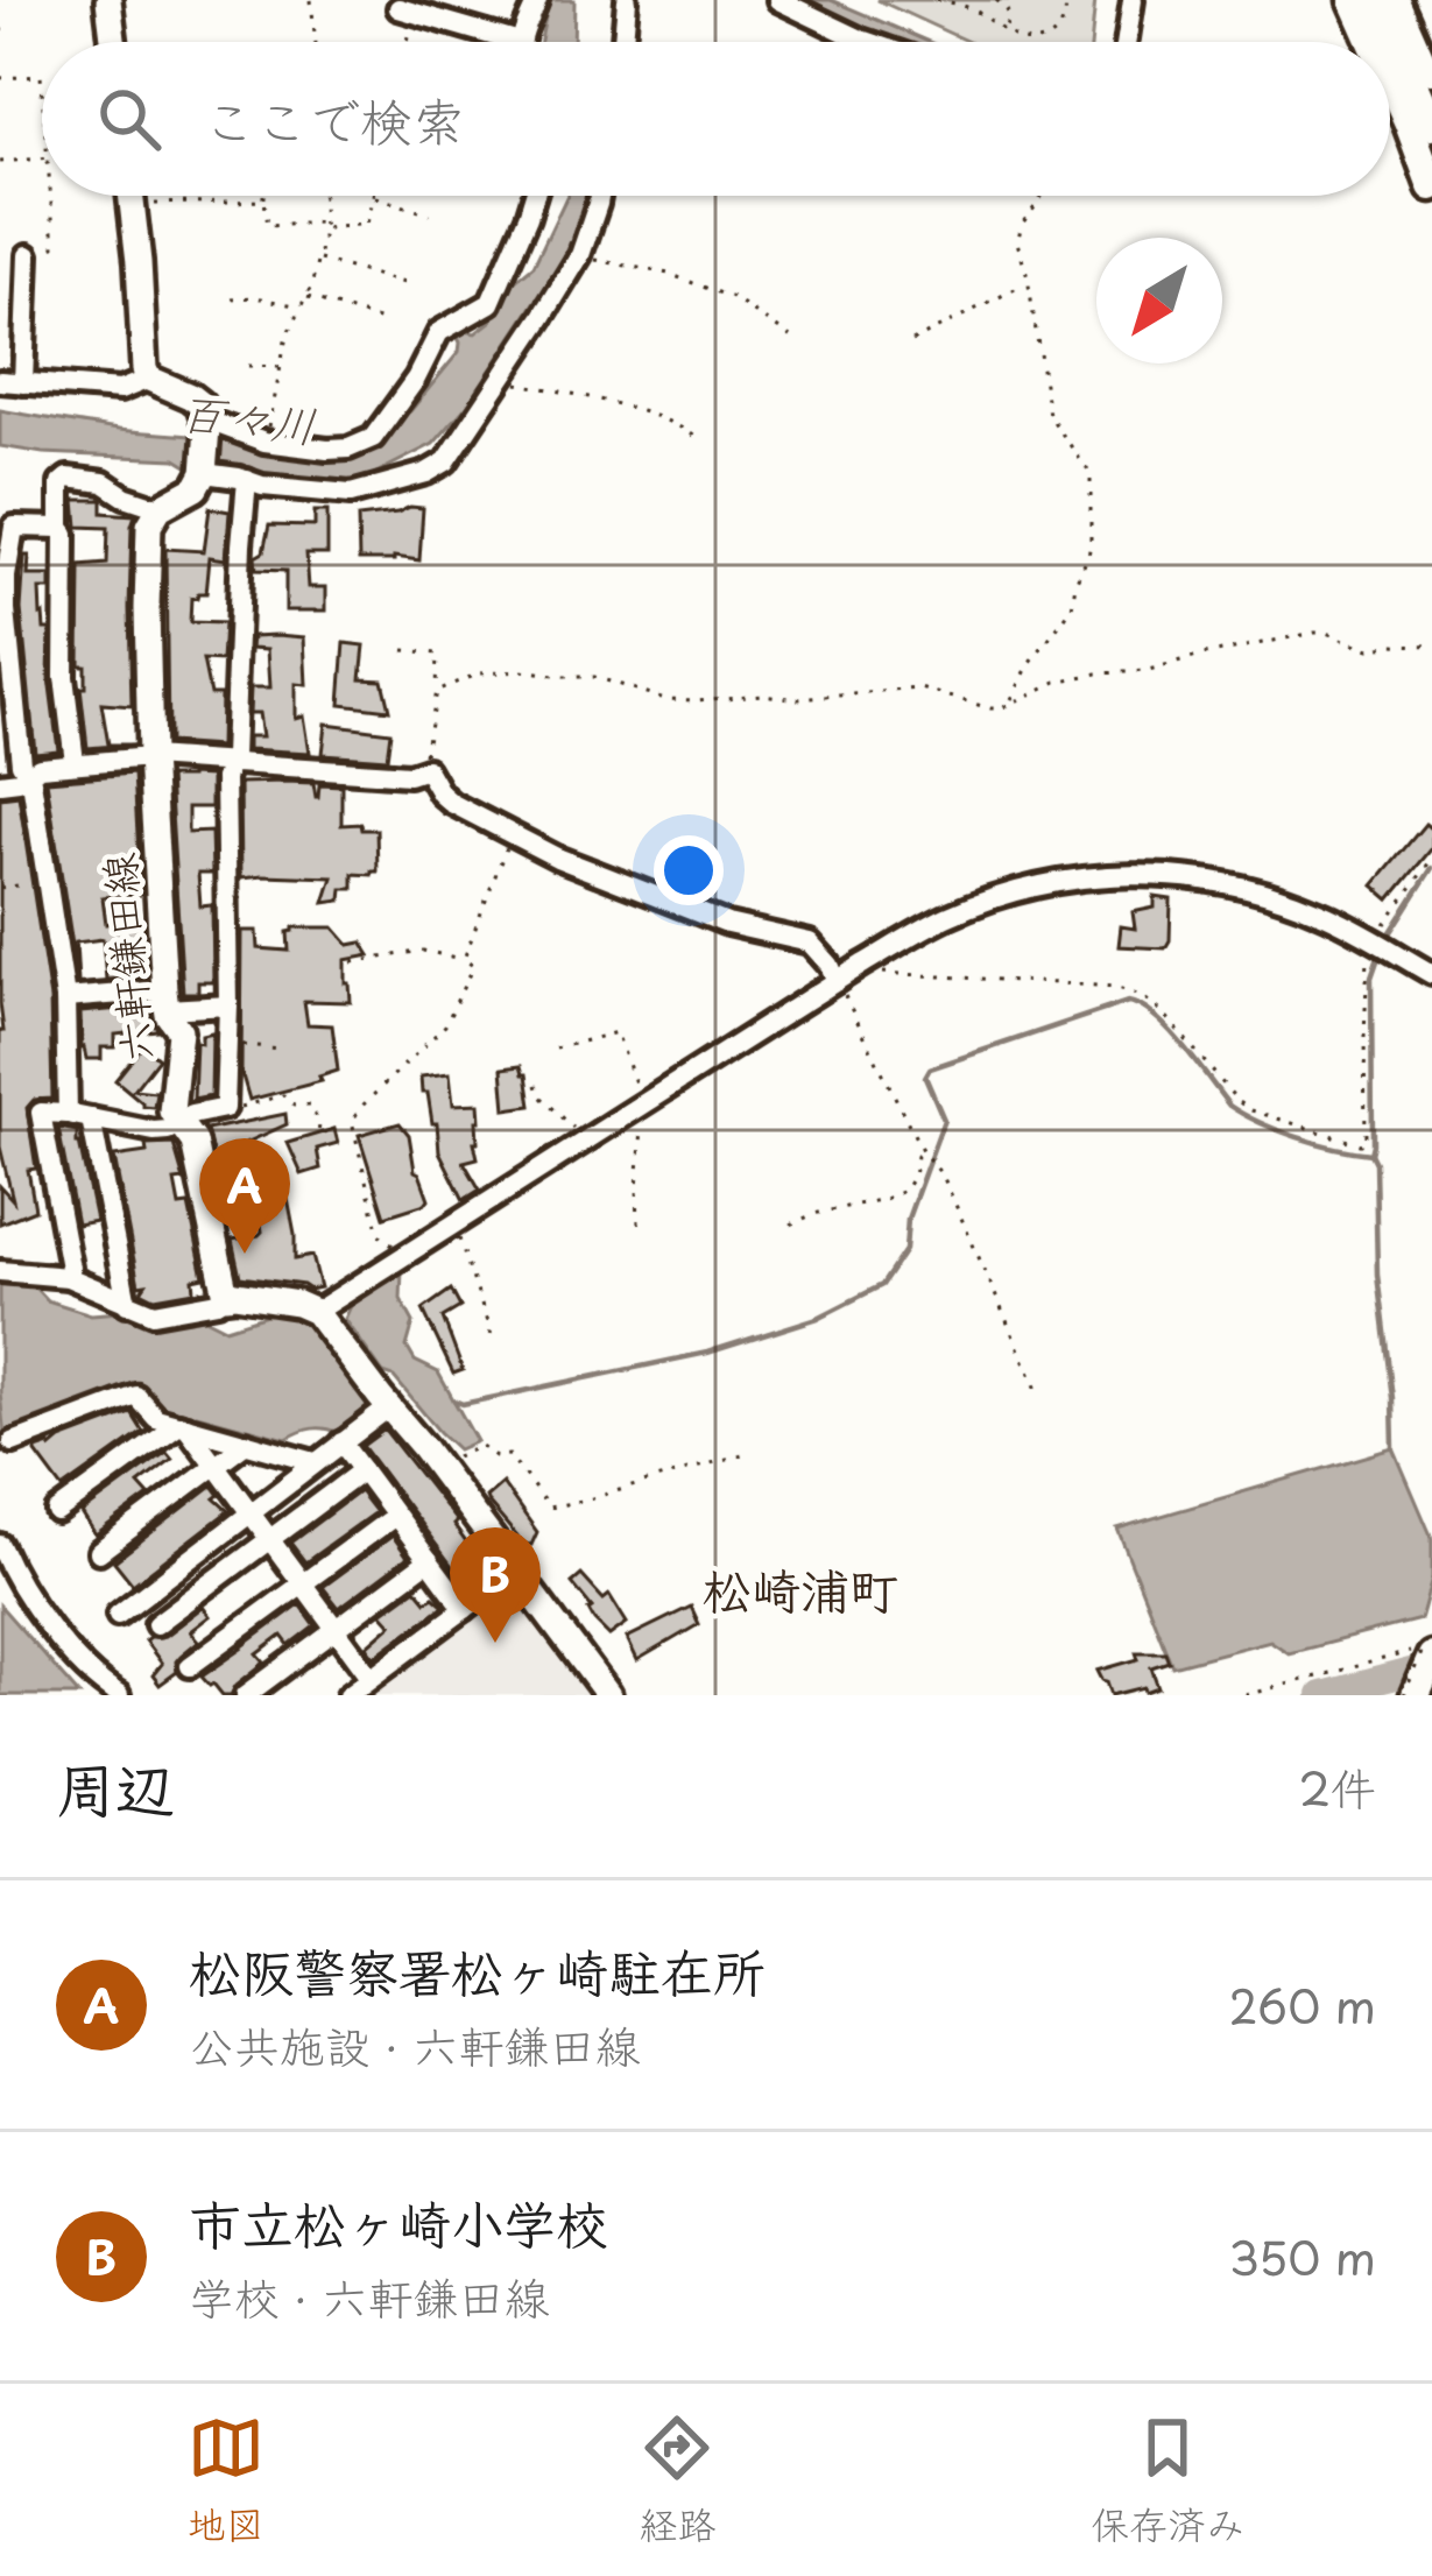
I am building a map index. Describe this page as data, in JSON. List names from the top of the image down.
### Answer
{
  "streets": {
    "main road": ["六軒鎌田線"]
  },
  "districts": ["松崎浦町"],
  "water": ["百々川"],
  "north": "bottom left",
  "page": {
    "search": "ここで検索",
    "pins": ["A", "B"],
    "heading": ["周辺", "2件"],
    "list": [
      {
        "mark": "A",
        "name": "松阪警察署松ヶ崎駐在所",
        "note": "公共施設 · 六軒鎌田線",
        "value": "260 m"
      },
      {
        "mark": "B",
        "name": "市立松ヶ崎小学校",
        "note": "学校 · 六軒鎌田線",
        "value": "350 m"
      }
    ],
    "nav": ["地図", "経路", "保存済み"]
  }
}
